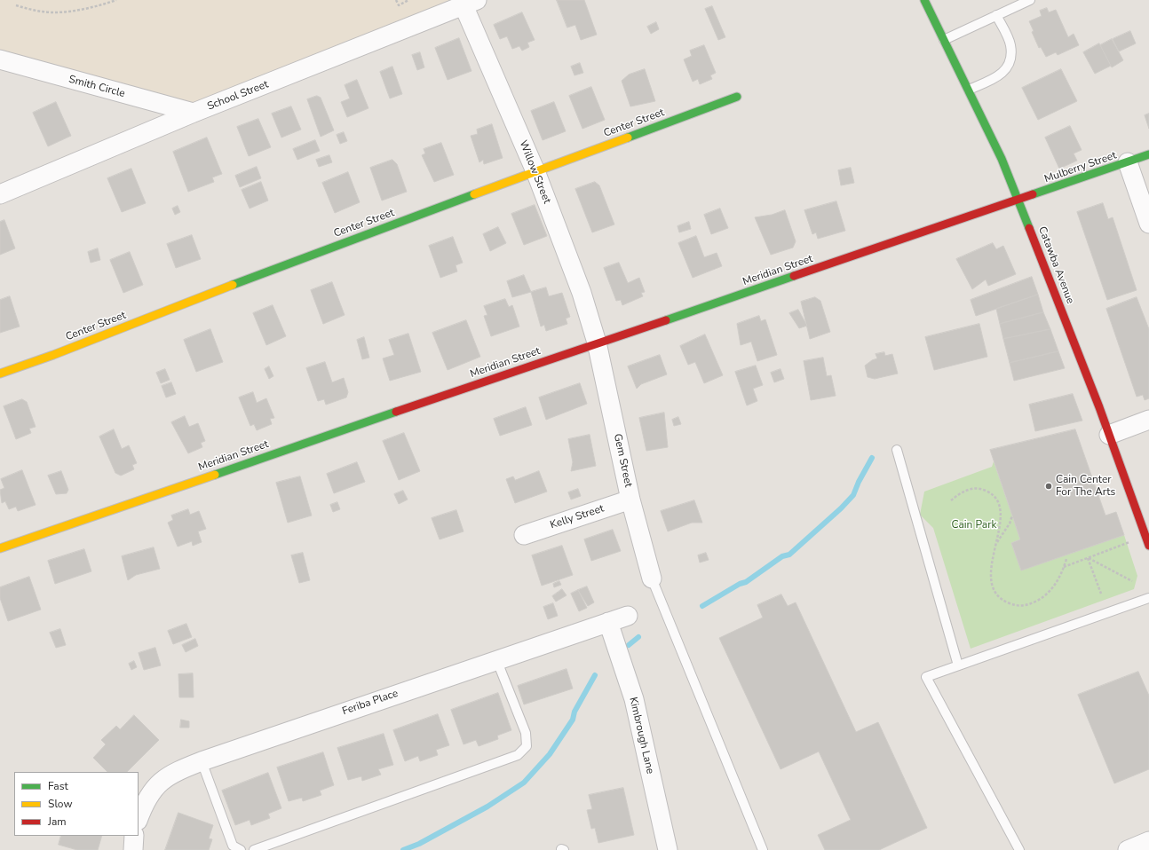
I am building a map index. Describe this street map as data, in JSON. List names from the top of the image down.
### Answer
{
  "streets": {
    "street": [
      "Smith Circle",
      "School Street",
      "Center Street",
      "Mulberry Street",
      "Willow Street",
      "Catawba Avenue",
      "Meridian Street",
      "Gem Street",
      "Kelly Street",
      "Feriba Place",
      "Kimbrough Lane"
    ]
  },
  "crossings": [
    ["Smith Circle", "School Street"],
    ["School Street", "Willow Street"],
    ["Center Street", "Willow Street"],
    ["Mulberry Street", "Catawba Avenue"],
    ["Mulberry Street", "Meridian Street"],
    ["Willow Street", "Meridian Street"],
    ["Willow Street", "Gem Street"],
    ["Catawba Avenue", "Meridian Street"],
    ["Meridian Street", "Gem Street"],
    ["Gem Street", "Kelly Street"],
    ["Feriba Place", "Kimbrough Lane"]
  ],
  "parks": ["Cain Park"],
  "places": ["Cain Center For The Arts"],
  "legend": ["Fast", "Slow", "Jam"]
}
